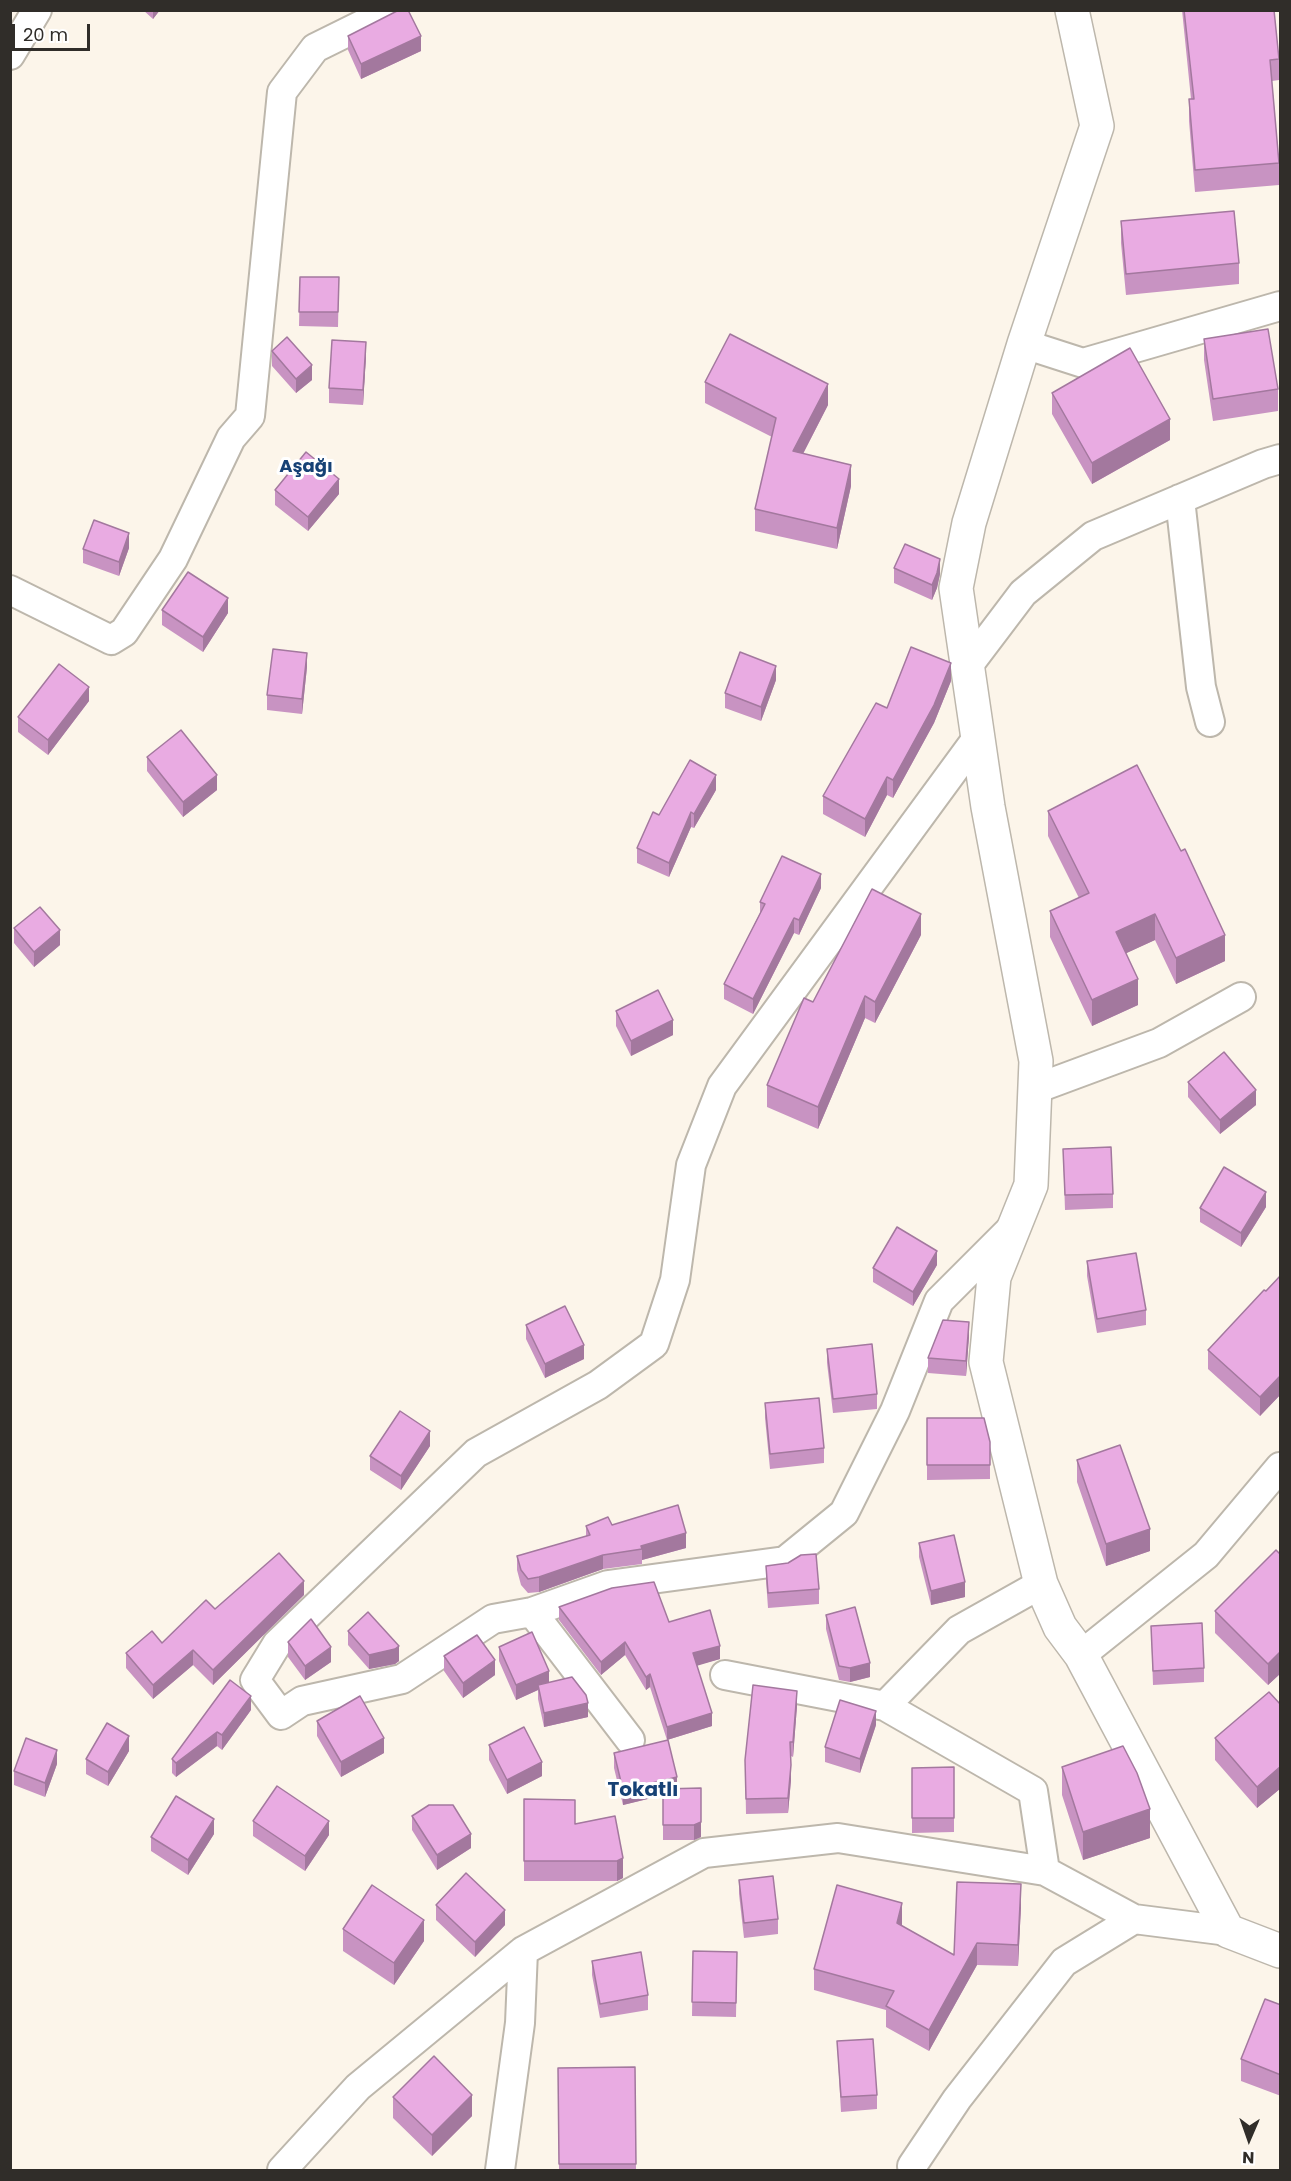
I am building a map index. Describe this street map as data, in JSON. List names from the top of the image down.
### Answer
{
  "districts": ["Aşağı", "Tokatlı"],
  "scale_bar": "20 m",
  "north": "bottom"
}
